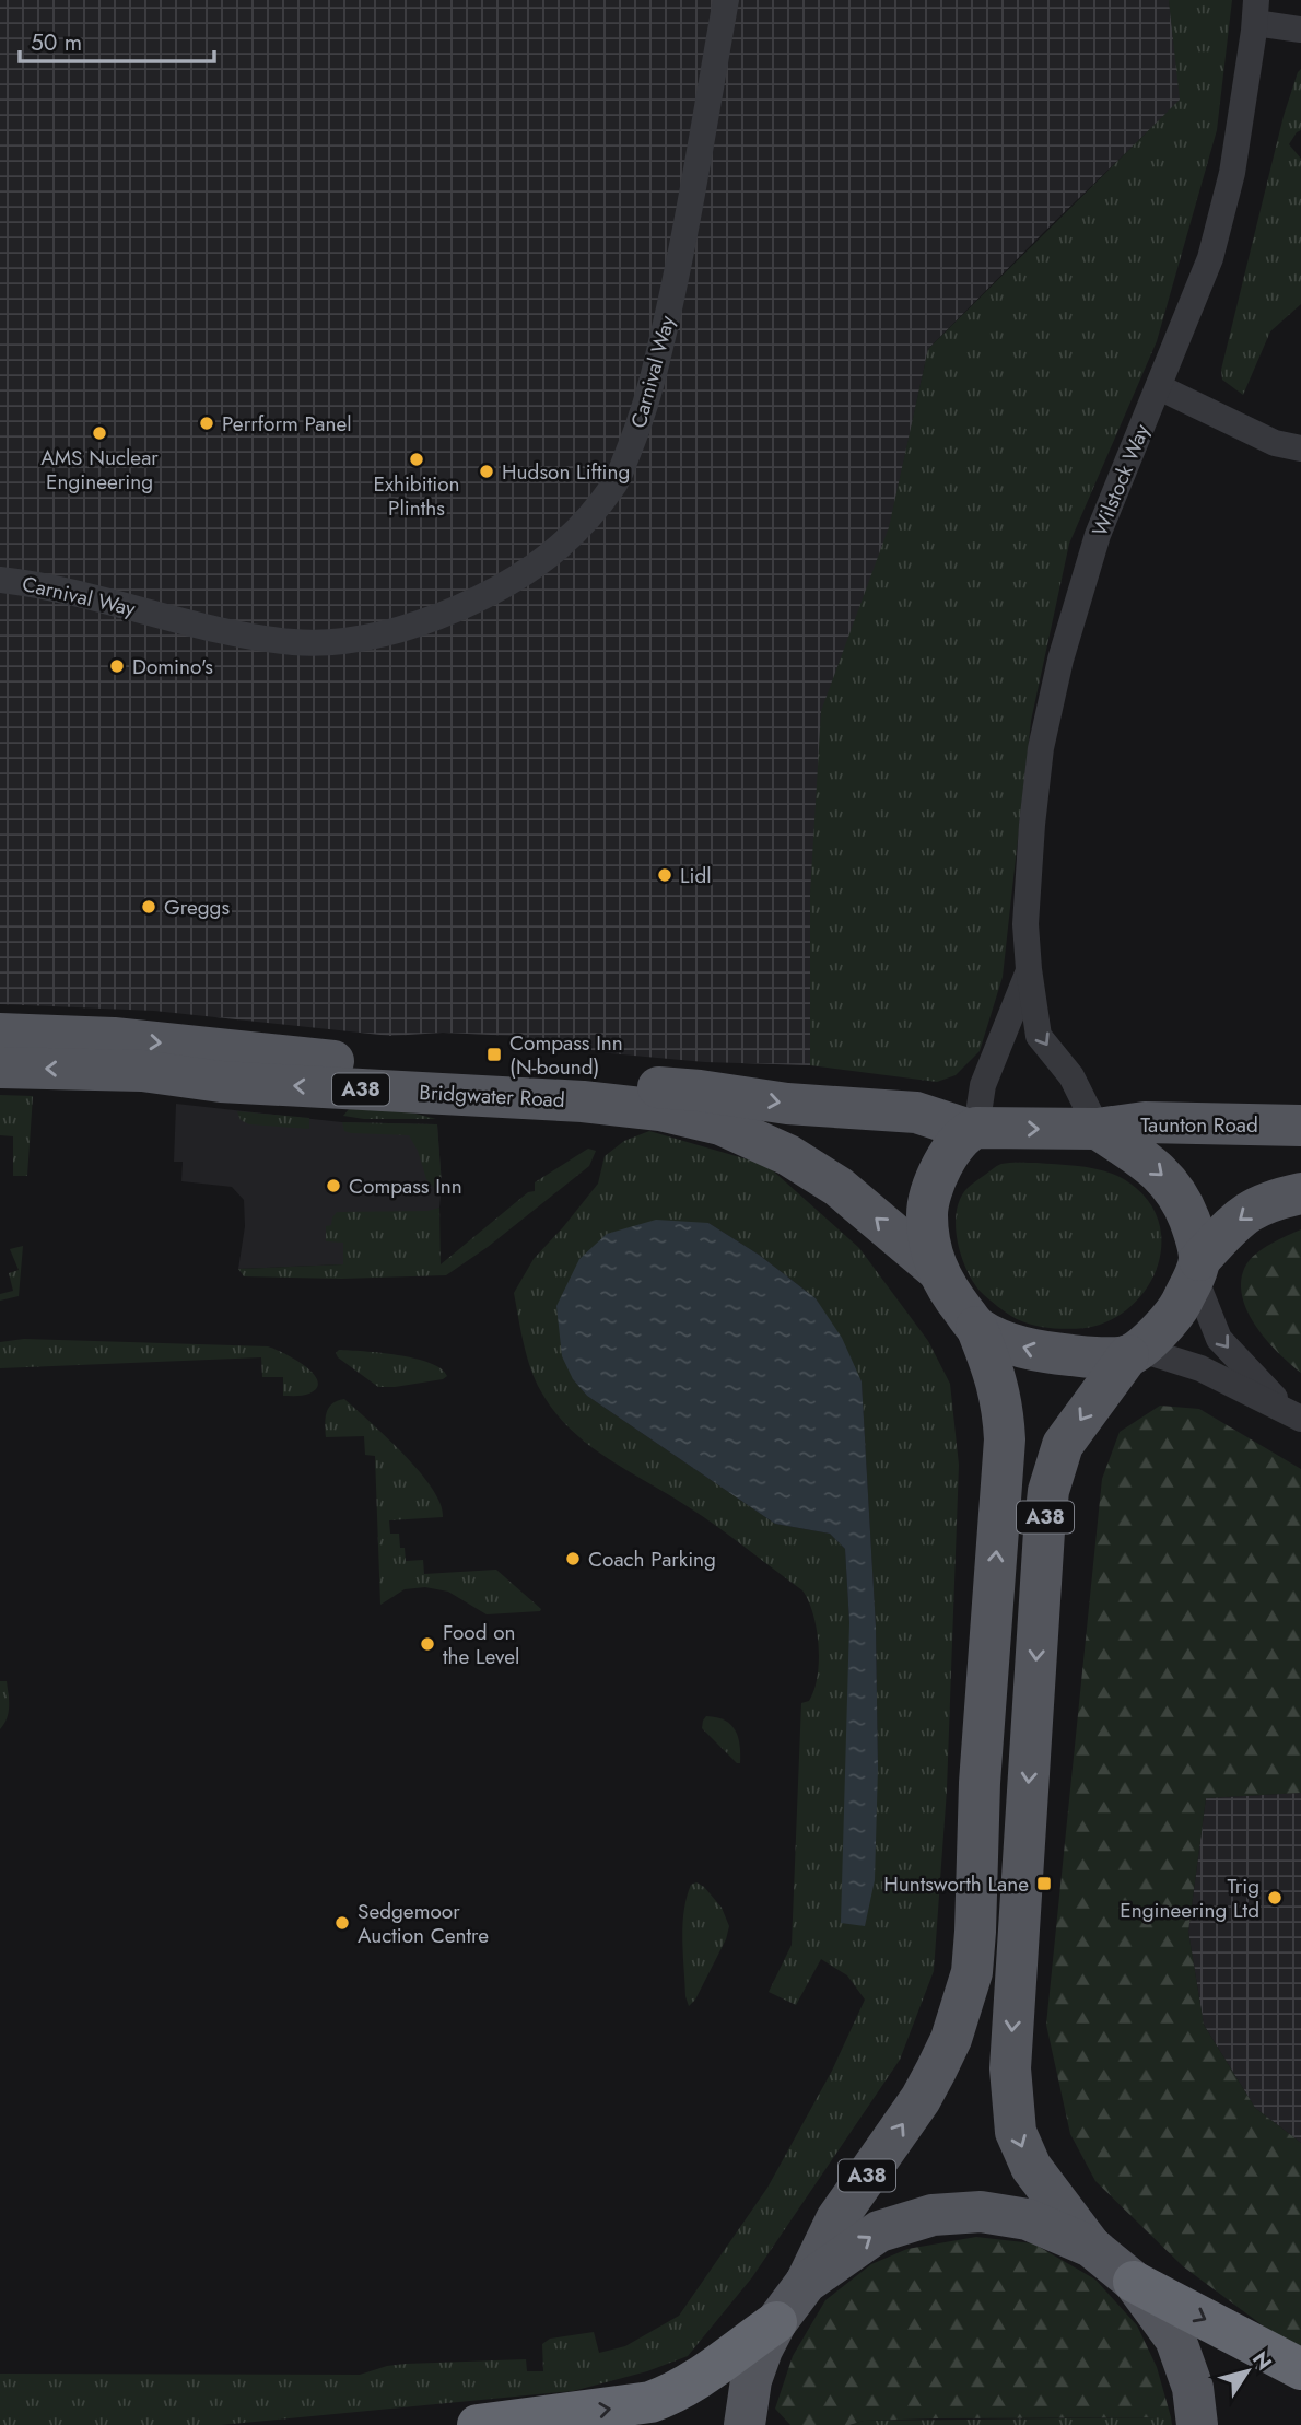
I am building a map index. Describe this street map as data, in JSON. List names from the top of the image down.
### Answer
{
  "streets": {
    "main road": ["A38", "Bridgwater Road", "Taunton Road"],
    "street": ["Carnival Way", "Wilstock Way"]
  },
  "crossings": [
    ["Wilstock Way", "A38"],
    ["Wilstock Way", "Bridgwater Road"],
    ["Wilstock Way", "Taunton Road"],
    ["A38", "Bridgwater Road"],
    ["A38", "Taunton Road"],
    ["Bridgwater Road", "Taunton Road"]
  ],
  "places": {
    "other": [
      "Perrform Panel",
      "AMS Nuclear Engineering",
      "Exhibition Plinths",
      "Hudson Lifting",
      "Domino's",
      "Lidl",
      "Greggs",
      "Compass Inn",
      "Coach Parking",
      "Food on the Level",
      "Trig Engineering Ltd",
      "Sedgemoor Auction Centre"
    ],
    "transit": ["Compass Inn (N-bound)", "Huntsworth Lane"]
  },
  "scale_bar": "50 m",
  "north": "top right"
}
